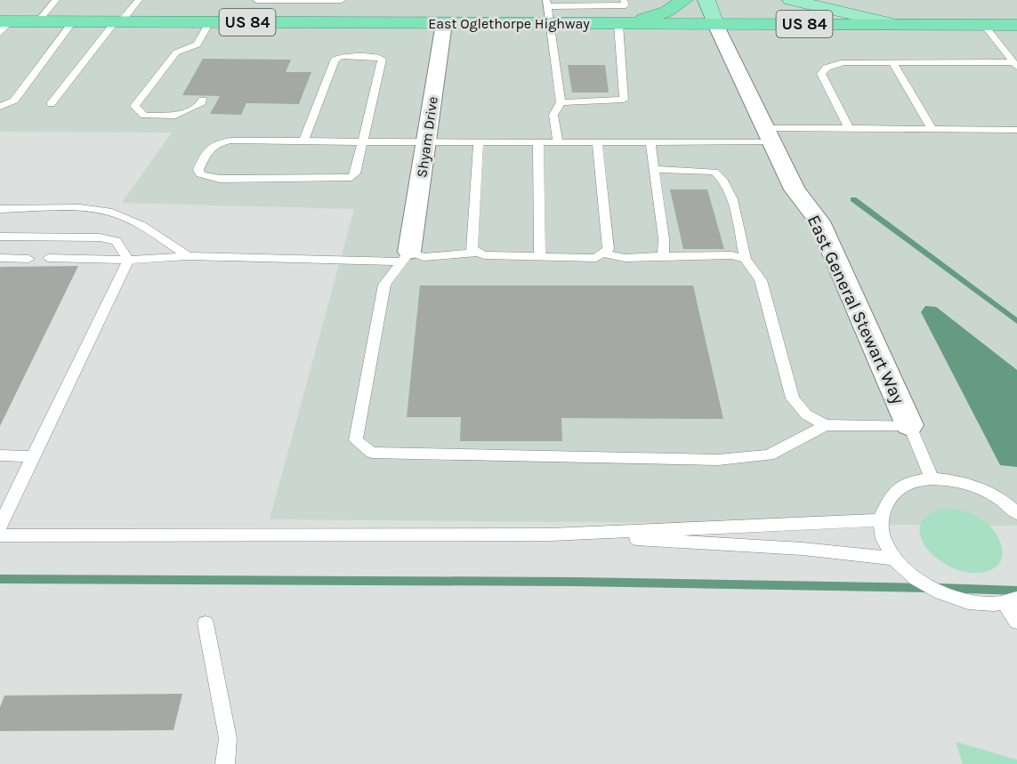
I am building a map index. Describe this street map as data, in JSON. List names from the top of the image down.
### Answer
{
  "streets": {
    "highway": ["US 84", "East Oglethorpe Highway"],
    "street": ["Shyam Drive", "East General Stewart Way"]
  },
  "crossings": [
    ["East Oglethorpe Highway", "Shyam Drive"],
    ["East Oglethorpe Highway", "East General Stewart Way"]
  ]
}
